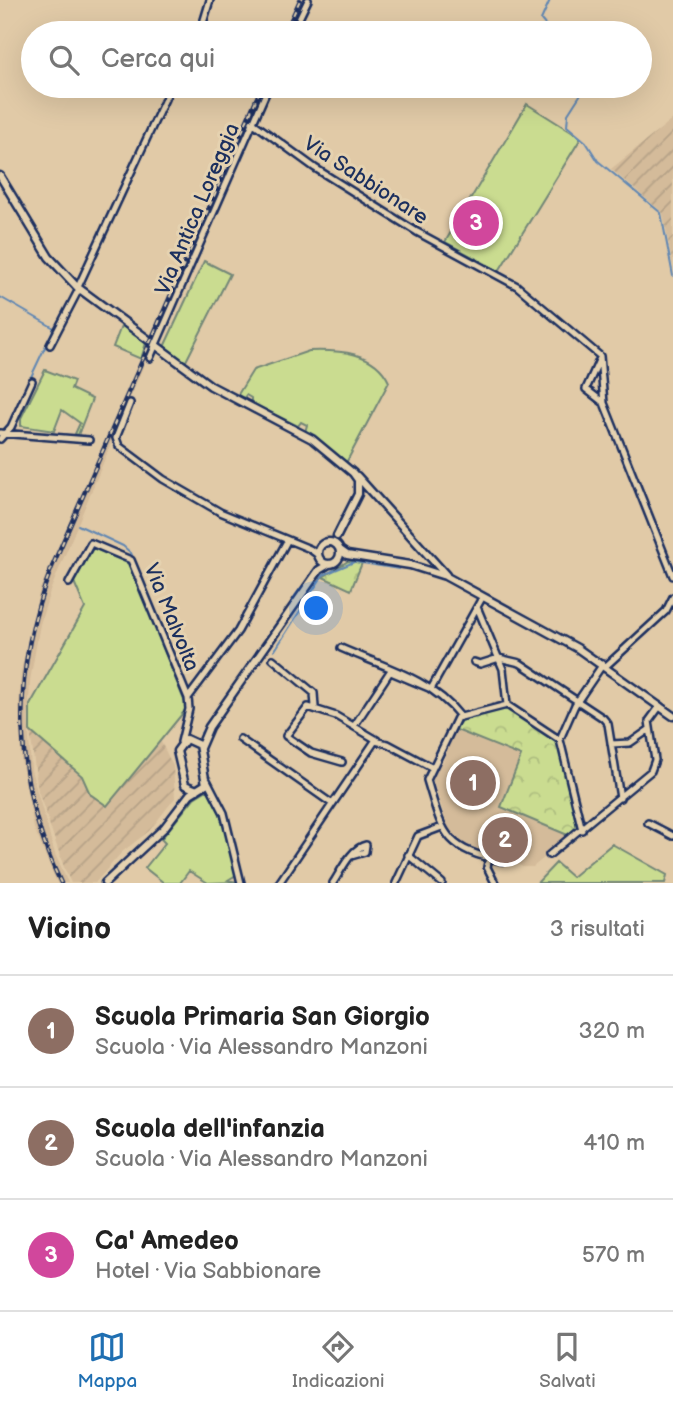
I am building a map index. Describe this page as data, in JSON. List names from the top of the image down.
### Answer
{
  "streets": {
    "street": ["Via Sabbionare", "Via Antica Loreggia", "Via Malvolta"]
  },
  "crossings": [
    ["Via Sabbionare", "Via Antica Loreggia"]
  ],
  "page": {
    "search": "Cerca qui",
    "pins": ["3", "1", "2"],
    "heading": ["Vicino", "3 risultati"],
    "list": [
      {
        "mark": "1",
        "name": "Scuola Primaria San Giorgio",
        "note": "Scuola · Via Alessandro Manzoni",
        "value": "320 m"
      },
      {
        "mark": "2",
        "name": "Scuola dell'infanzia",
        "note": "Scuola · Via Alessandro Manzoni",
        "value": "410 m"
      },
      {
        "mark": "3",
        "name": "Ca' Amedeo",
        "note": "Hotel · Via Sabbionare",
        "value": "570 m"
      }
    ],
    "nav": ["Mappa", "Indicazioni", "Salvati"]
  }
}
